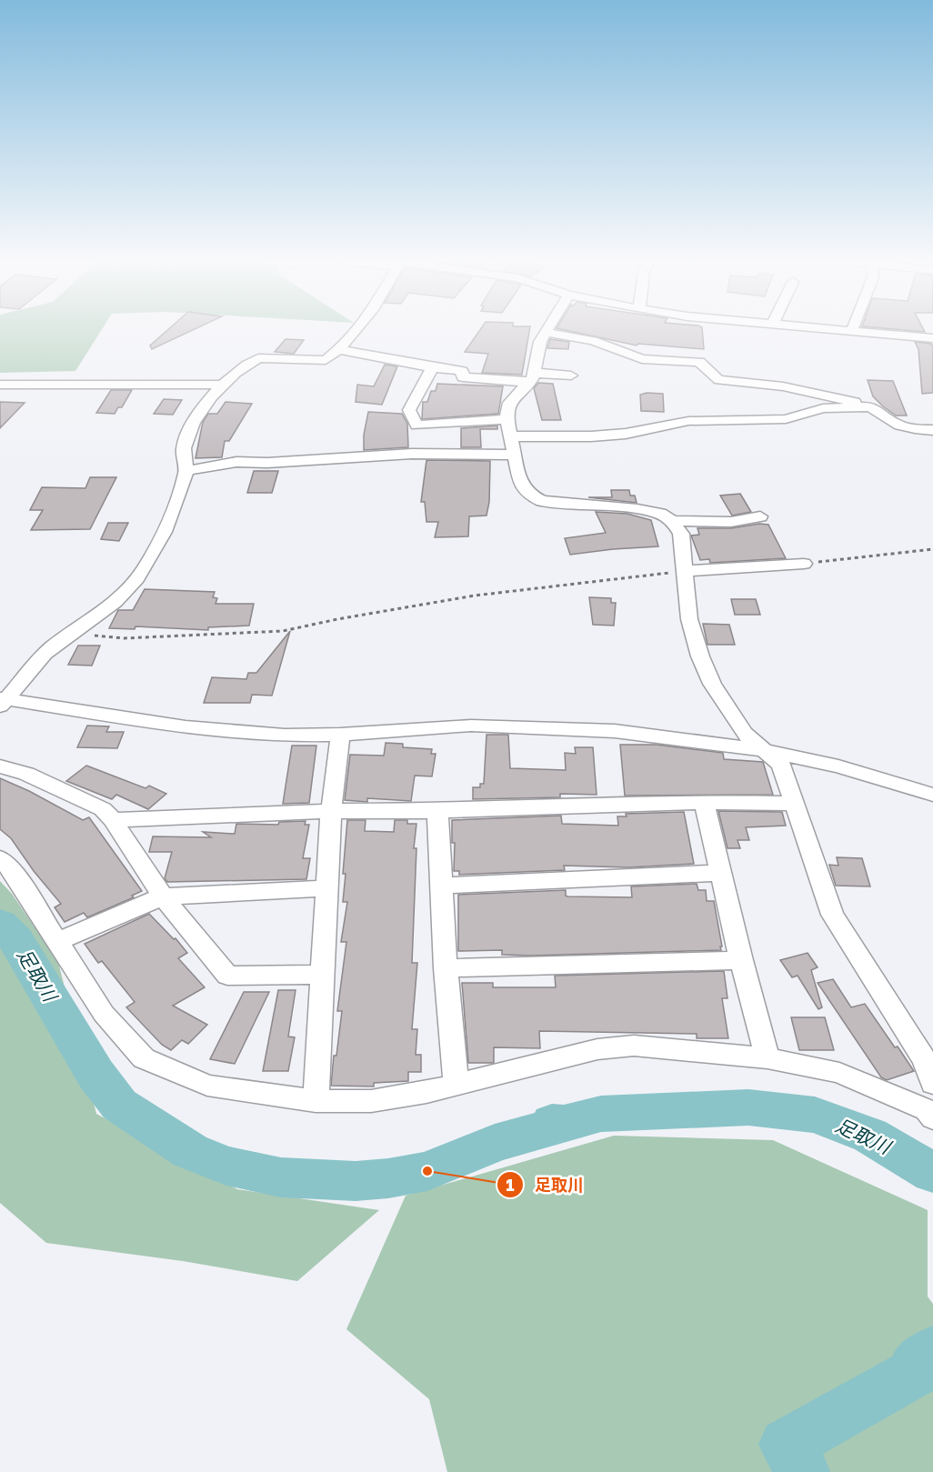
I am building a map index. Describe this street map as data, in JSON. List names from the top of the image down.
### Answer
{
  "water": ["足取川"],
  "places": ["足取川"]
}
